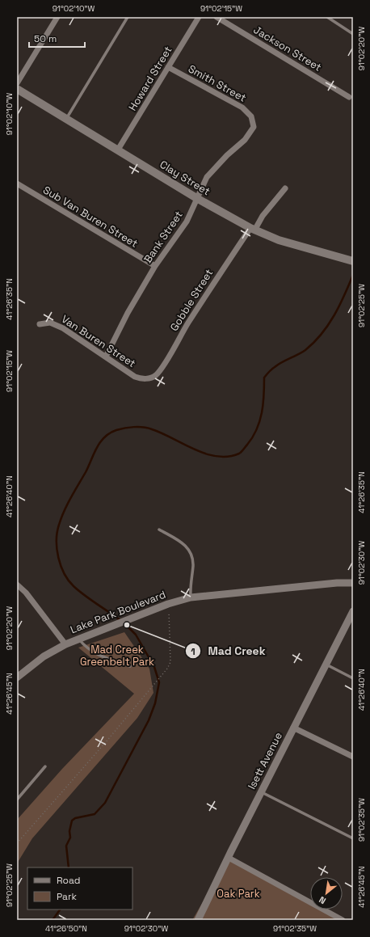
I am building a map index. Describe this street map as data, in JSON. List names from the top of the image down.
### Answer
{
  "streets": {
    "main road": ["Clay Street"],
    "street": [
      "Jackson Street",
      "Howard Street",
      "Smith Street",
      "Sub Van Buren Street",
      "Bank Street",
      "Gobble Street",
      "Van Buren Street",
      "Lake Park Boulevard",
      "Isett Avenue"
    ]
  },
  "crossings": [
    ["Howard Street", "Smith Street"],
    ["Howard Street", "Clay Street"],
    ["Smith Street", "Bank Street"],
    ["Clay Street", "Bank Street"],
    ["Clay Street", "Gobble Street"],
    ["Sub Van Buren Street", "Bank Street"],
    ["Bank Street", "Van Buren Street"],
    ["Gobble Street", "Van Buren Street"]
  ],
  "parks": ["Mad Creek Greenbelt Park", "Oak Park"],
  "places": ["Mad Creek"],
  "legend": ["Road", "Park"],
  "scale_bar": "50 m",
  "north": "bottom left",
  "coordinates": [
    "91°02'10\"W",
    "91°02'15\"W",
    "91°02'20\"W",
    "41°26'35\"N",
    "91°02'25\"W",
    "41°26'40\"N",
    "91°02'30\"W",
    "41°26'45\"N",
    "91°02'35\"W",
    "41°26'50\"N"
  ]
}
